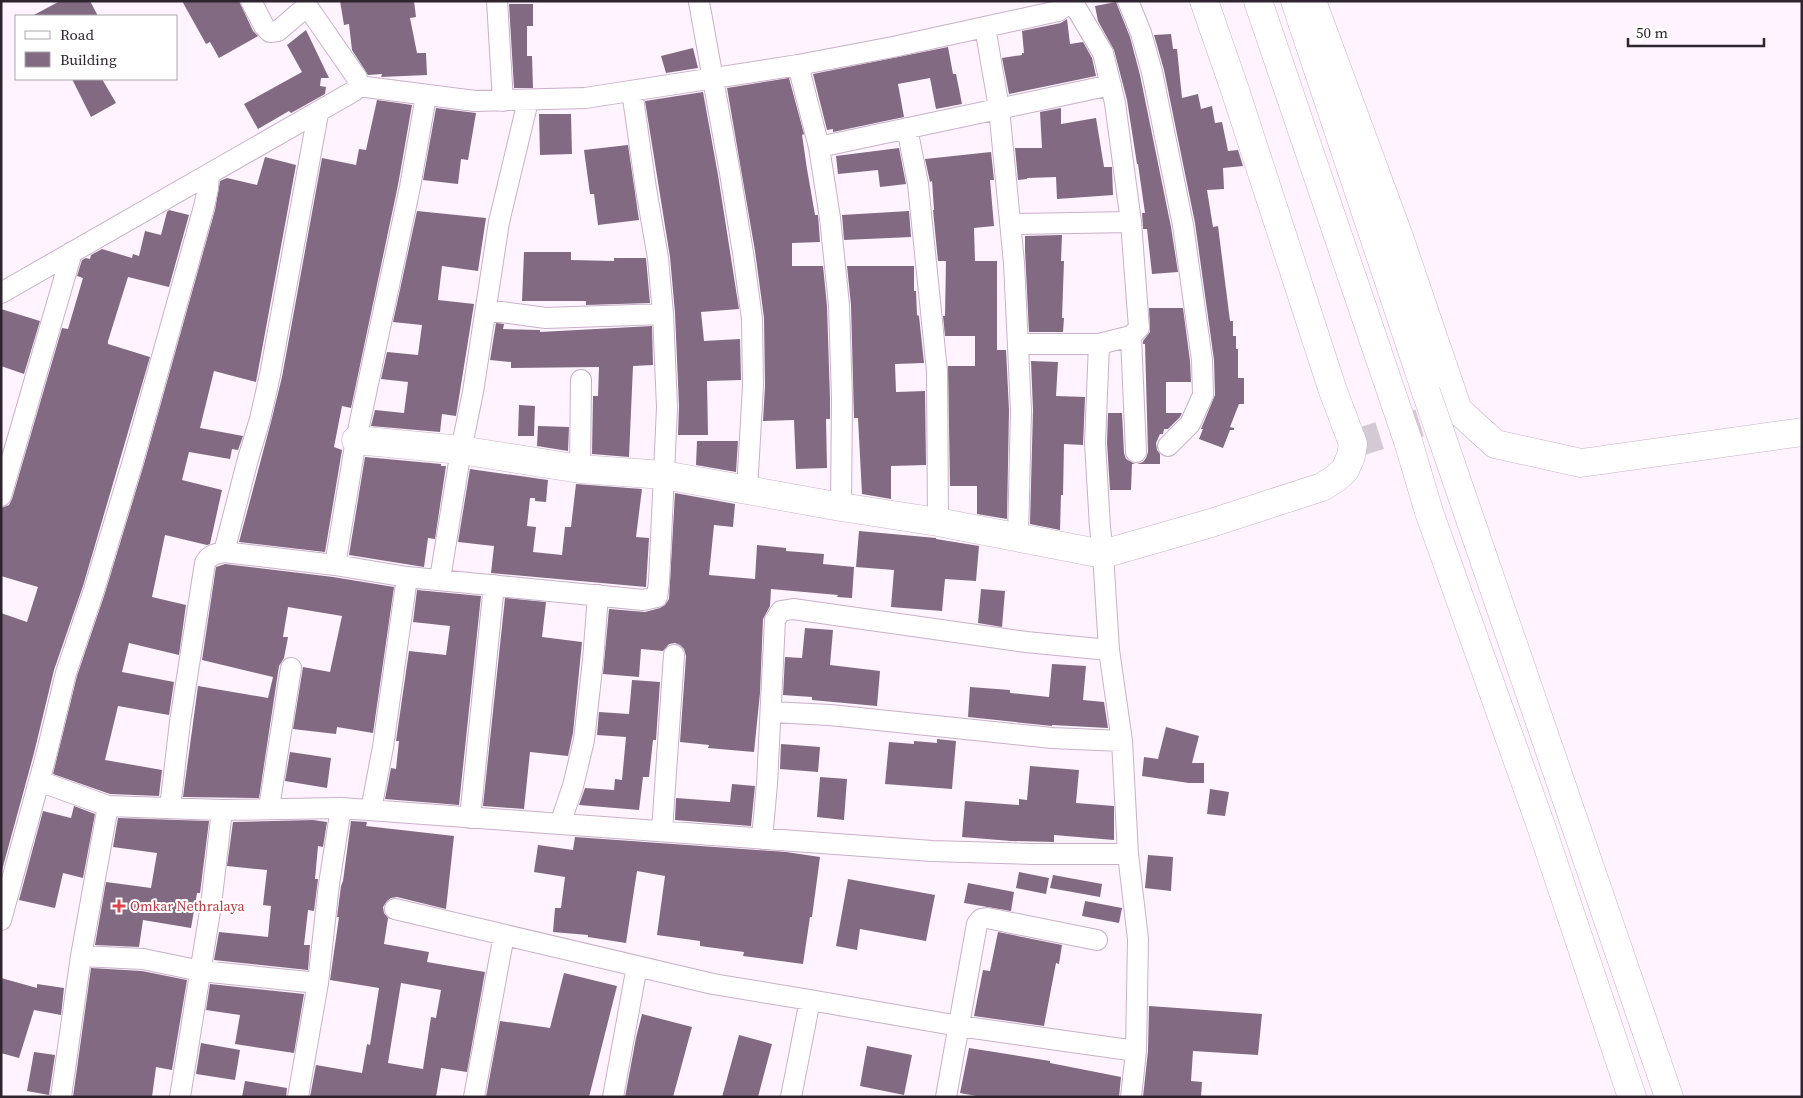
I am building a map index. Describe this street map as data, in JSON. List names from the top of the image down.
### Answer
{
  "places": {
    "health": ["Omkar Nethralaya"]
  },
  "legend": ["Road", "Building"],
  "scale_bar": "50 m"
}
